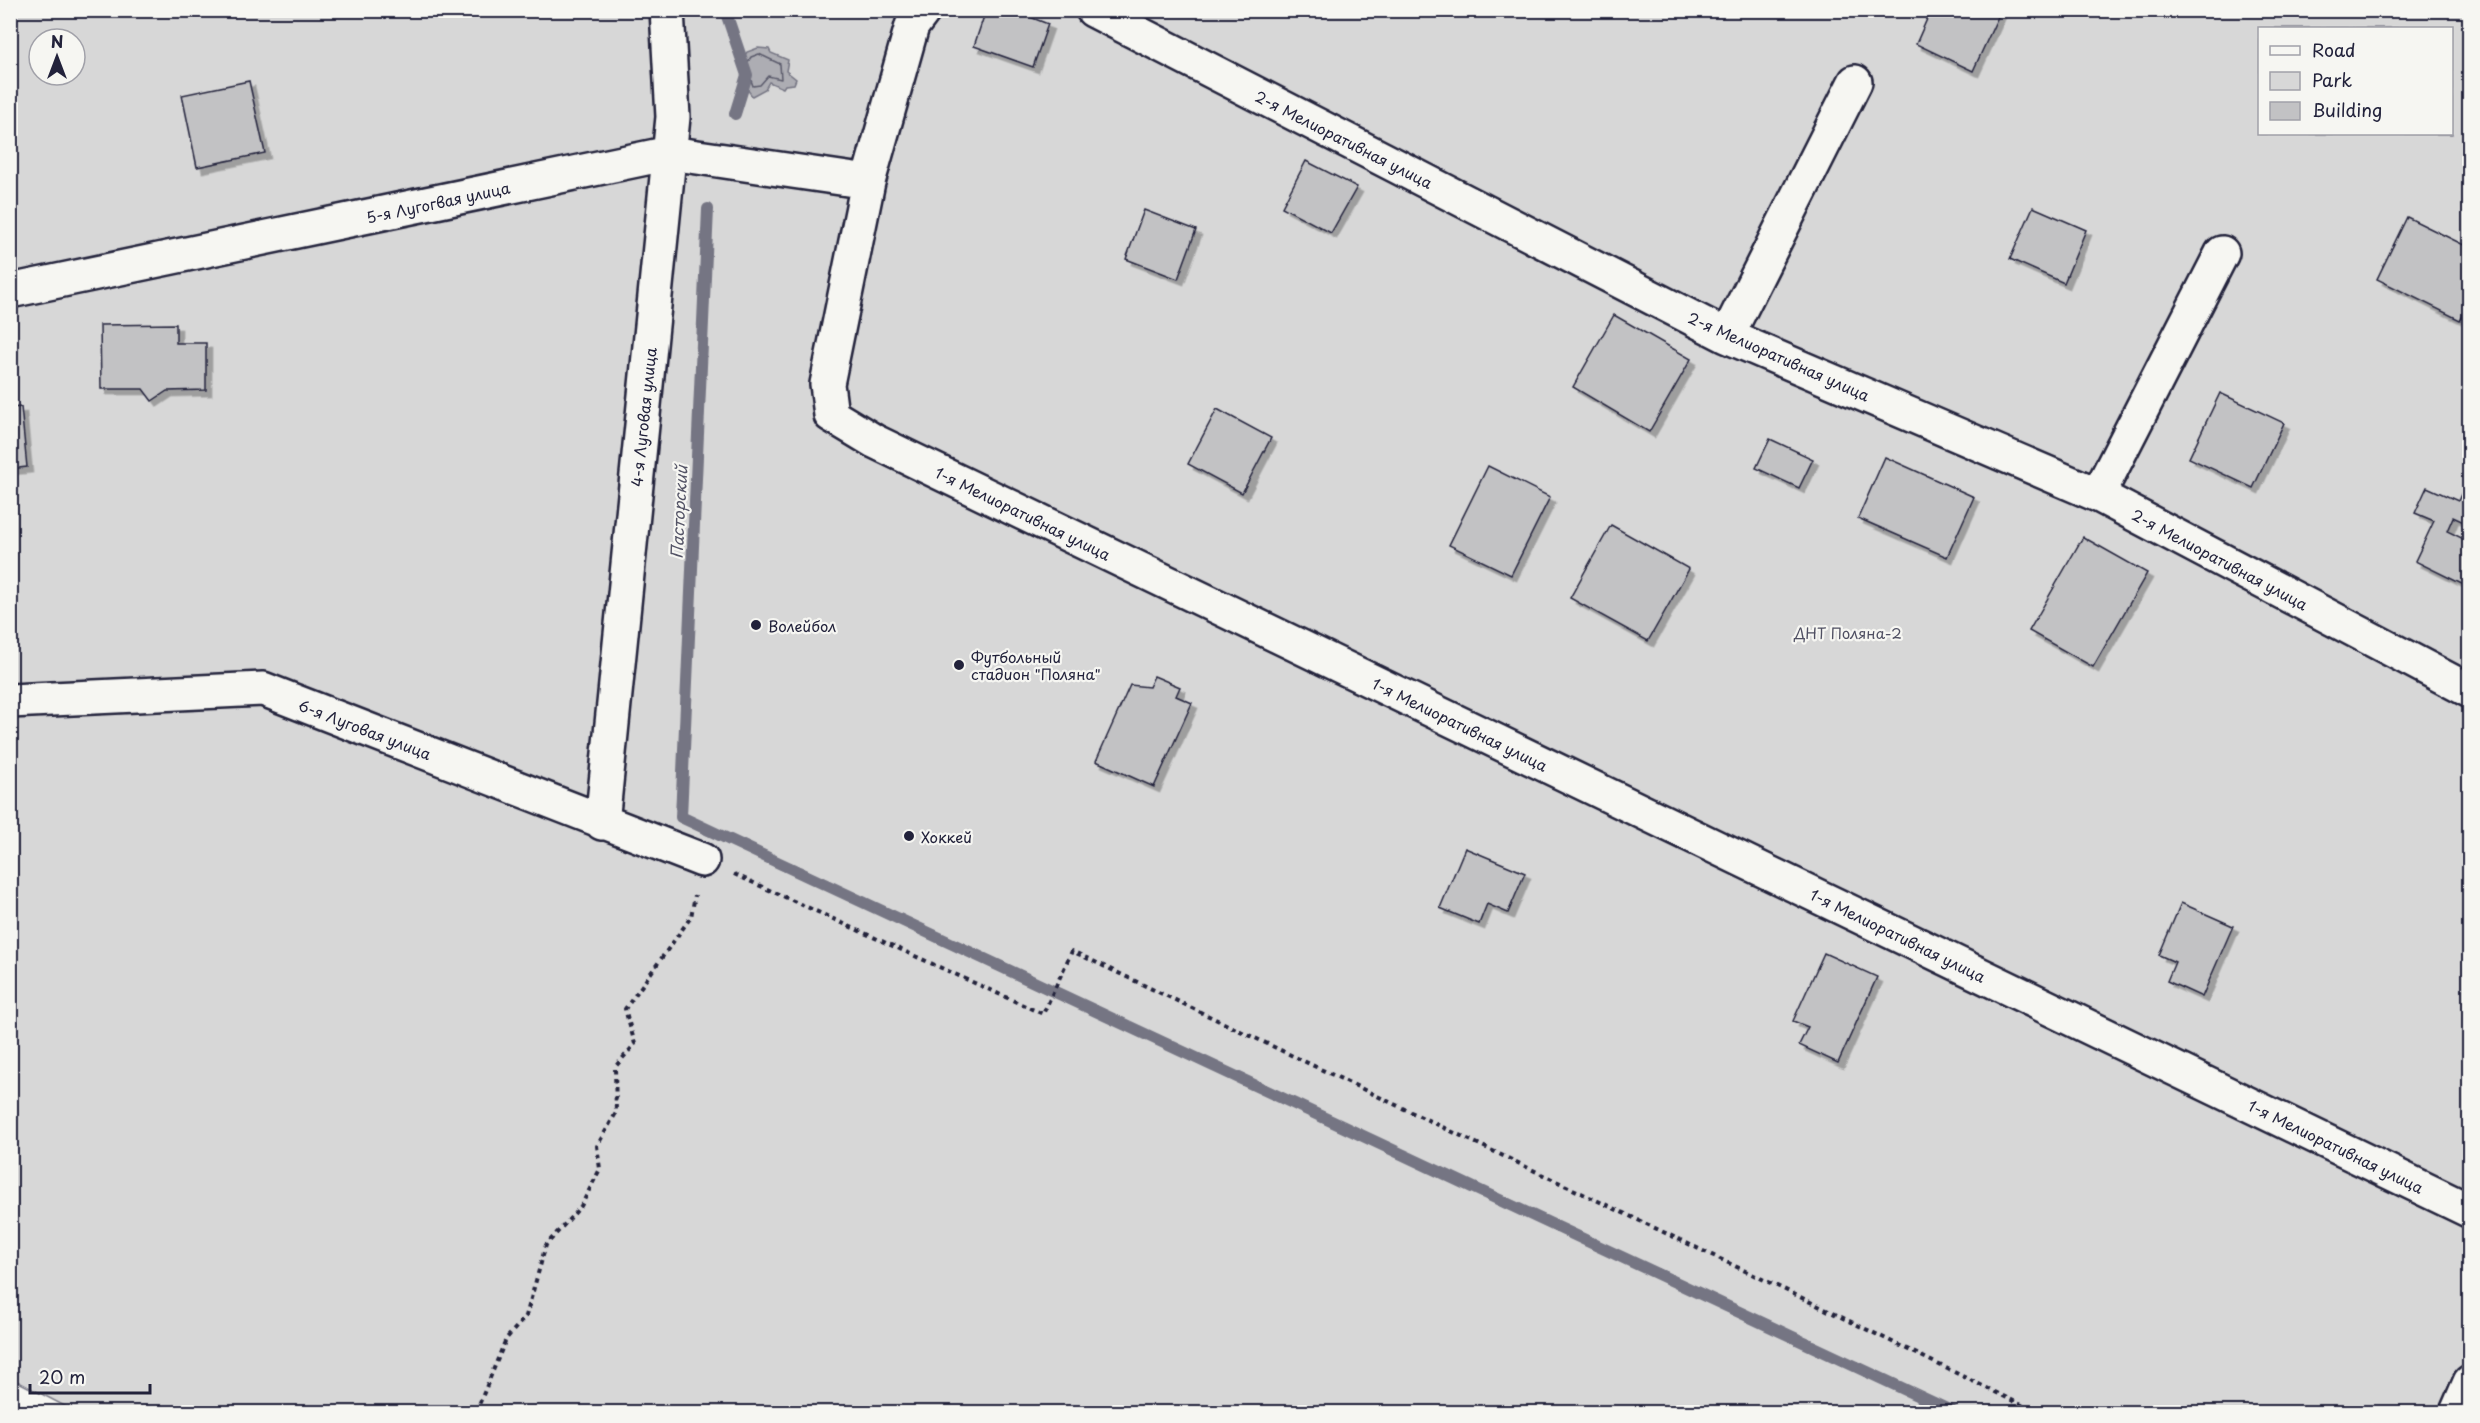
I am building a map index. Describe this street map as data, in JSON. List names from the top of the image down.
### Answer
{
  "streets": {
    "street": [
      "2-я Мелиоративная улица",
      "5-я Лугогвая улица",
      "4-я Луговая улица",
      "1-я Мелиоративная улица",
      "6-я Луговая улица"
    ]
  },
  "crossings": [
    ["5-я Лугогвая улица", "4-я Луговая улица"],
    ["5-я Лугогвая улица", "1-я Мелиоративная улица"],
    ["4-я Луговая улица", "6-я Луговая улица"]
  ],
  "water": ["Пасторский"],
  "parks": ["ДНТ Поляна-2"],
  "places": ["Волейбол", "Футбольный стадион \"Поляна\"", "Хоккей"],
  "legend": ["Road", "Park", "Building"],
  "scale_bar": "20 m",
  "north": "top"
}
